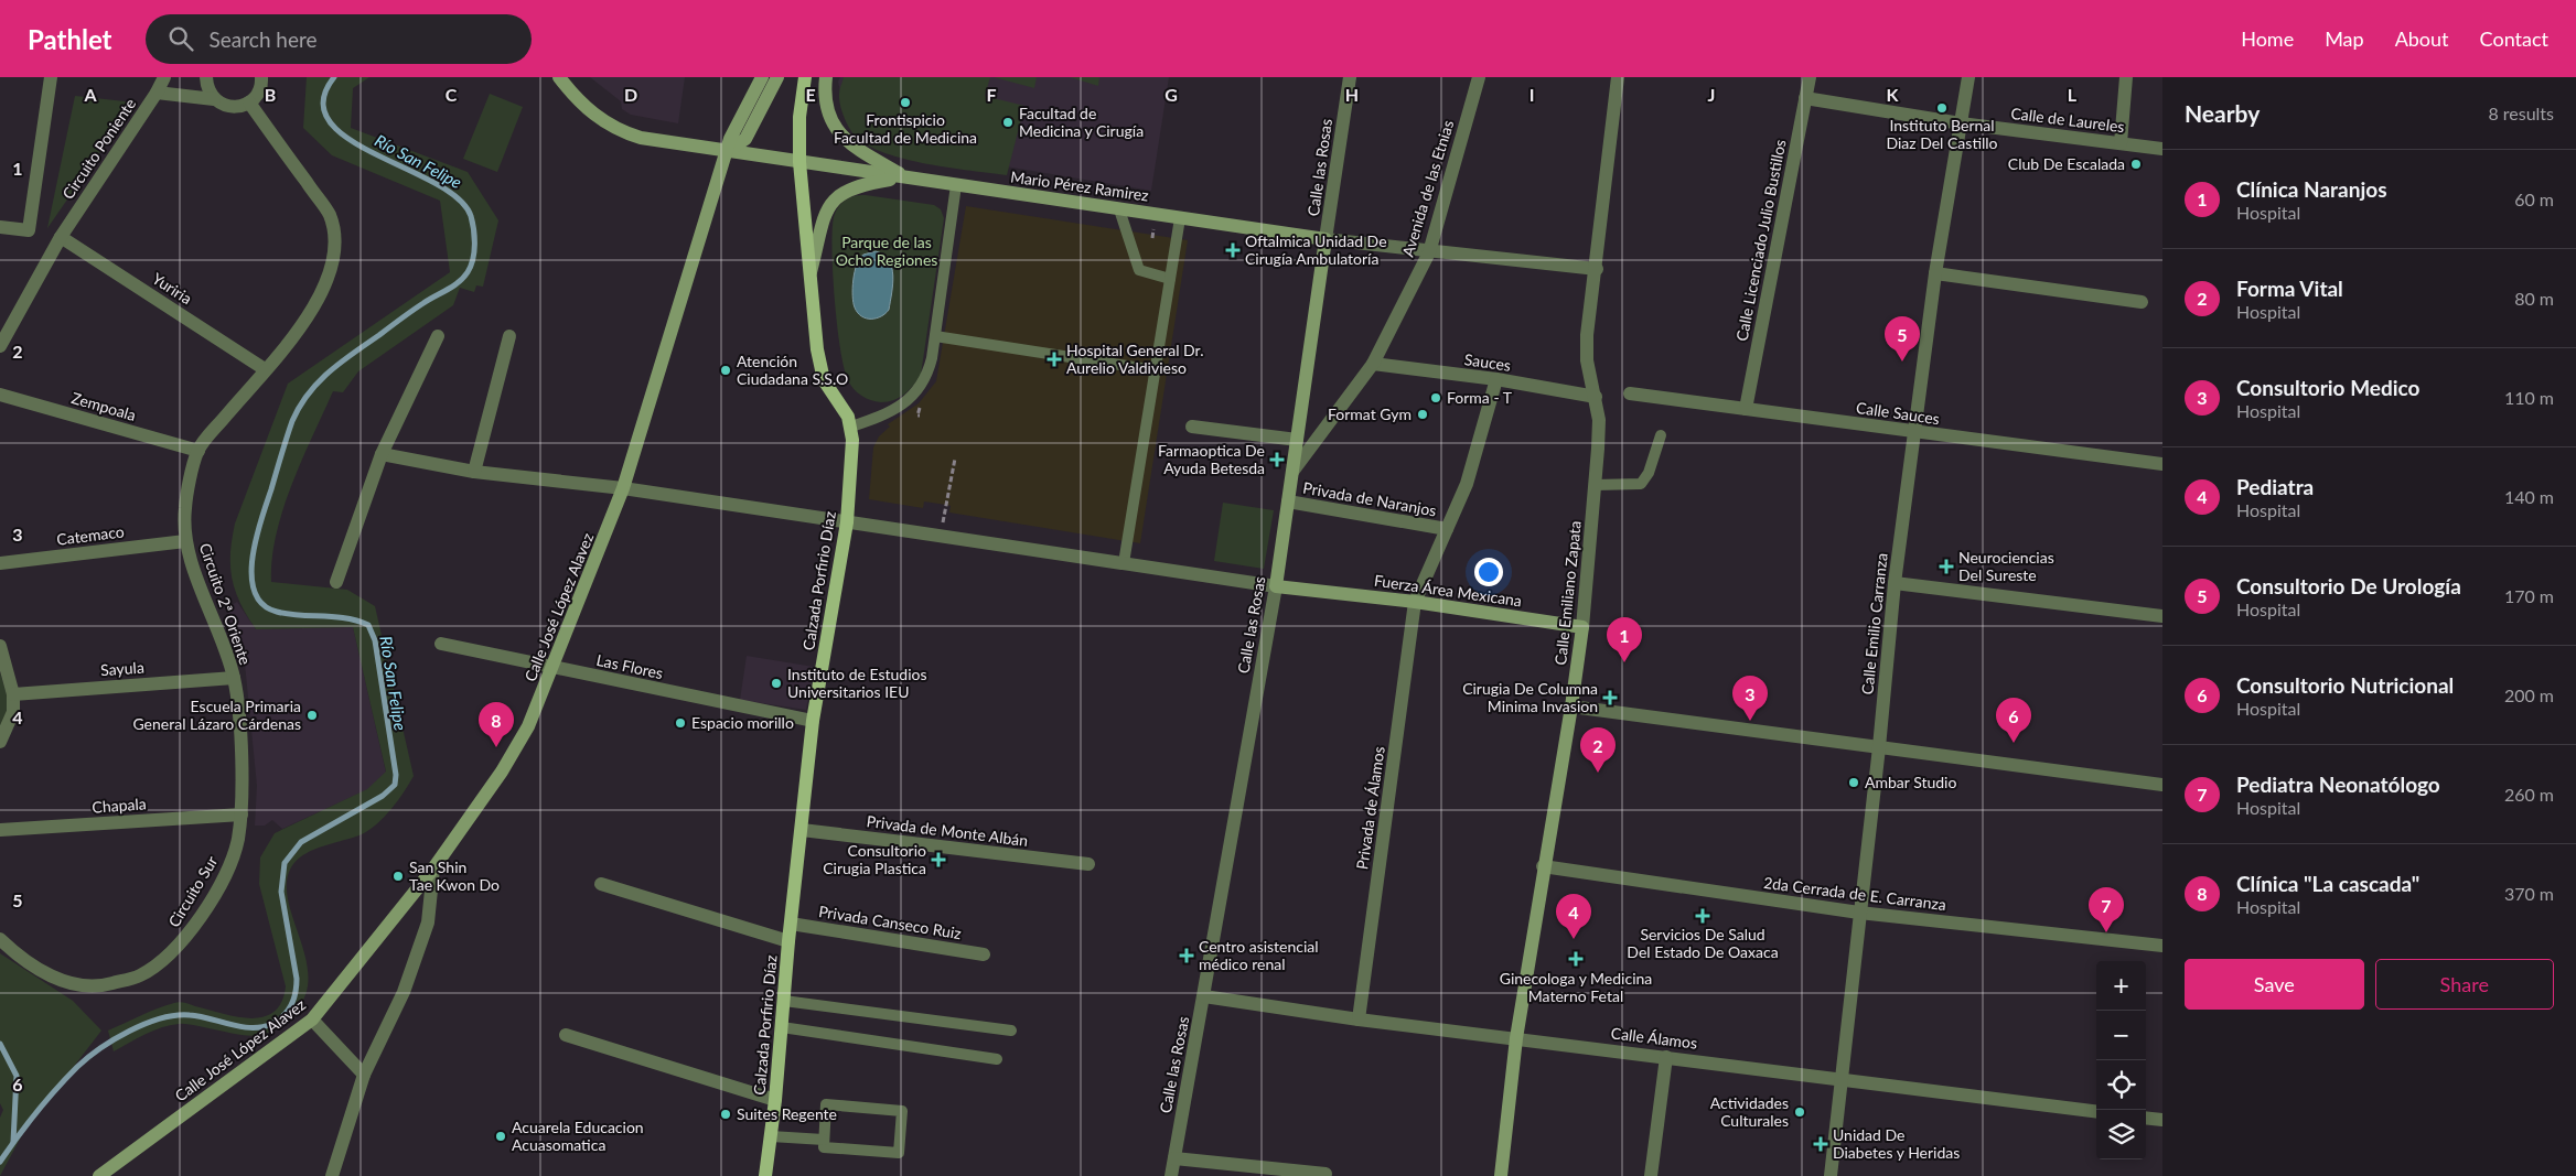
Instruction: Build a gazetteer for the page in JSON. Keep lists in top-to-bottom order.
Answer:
{
  "streets": {
    "main road": [
      "Calle las Rosas",
      "Mario Pérez Ramirez",
      "Calzada Porfirio Díaz",
      "Fuerza Área Mexicana",
      "Calle Emiliano Zapata",
      "Calle José López Alavez"
    ],
    "street": [
      "Calle de Laureles",
      "Circuito Poniente",
      "Avenida de las Etnias",
      "Calle Licenciado Julio Bustillos",
      "Yuriria",
      "Sauces",
      "Zempoala",
      "Calle Sauces",
      "Privada de Naranjos",
      "Catemaco",
      "Circuito 2ª Oriente",
      "Calle Emilio Carranza",
      "Las Flores",
      "Sayula",
      "Chapala",
      "Privada de Álamos",
      "Privada de Monte Albán",
      "Circuito Sur",
      "2da Cerrada de E. Carranza",
      "Privada Canseco Ruiz",
      "Calle Álamos"
    ]
  },
  "crossings": [
    ["Calle de Laureles", "Calle Licenciado Julio Bustillos"],
    ["Calle de Laureles", "Calle Emilio Carranza"],
    ["Circuito Poniente", "Yuriria"],
    ["Calle las Rosas", "Mario Pérez Ramirez"],
    ["Calle las Rosas", "Avenida de las Etnias"],
    ["Calle las Rosas", "Privada de Naranjos"],
    ["Calle las Rosas", "Fuerza Área Mexicana"],
    ["Calle las Rosas", "Calle Álamos"],
    ["Mario Pérez Ramirez", "Avenida de las Etnias"],
    ["Mario Pérez Ramirez", "Calzada Porfirio Díaz"],
    ["Mario Pérez Ramirez", "Calle Emiliano Zapata"],
    ["Mario Pérez Ramirez", "Calle José López Alavez"],
    ["Avenida de las Etnias", "Sauces"],
    ["Calle Licenciado Julio Bustillos", "Calle Sauces"],
    ["Sauces", "Privada de Naranjos"],
    ["Sauces", "Calle Emiliano Zapata"],
    ["Zempoala", "Circuito 2ª Oriente"],
    ["Calle Sauces", "Calle Emilio Carranza"],
    ["Privada de Naranjos", "Fuerza Área Mexicana"],
    ["Privada de Naranjos", "Privada de Álamos"],
    ["Catemaco", "Circuito 2ª Oriente"],
    ["Calzada Porfirio Díaz", "Las Flores"],
    ["Calzada Porfirio Díaz", "Privada de Monte Albán"],
    ["Calzada Porfirio Díaz", "Privada Canseco Ruiz"],
    ["Fuerza Área Mexicana", "Calle Emiliano Zapata"],
    ["Fuerza Área Mexicana", "Privada de Álamos"],
    ["Calle Emiliano Zapata", "2da Cerrada de E. Carranza"],
    ["Calle Emiliano Zapata", "Calle Álamos"],
    ["Circuito 2ª Oriente", "Sayula"],
    ["Circuito 2ª Oriente", "Chapala"],
    ["Circuito 2ª Oriente", "Circuito Sur"],
    ["Calle José López Alavez", "Las Flores"],
    ["Calle Emilio Carranza", "2da Cerrada de E. Carranza"],
    ["Calle Emilio Carranza", "Calle Álamos"],
    ["Chapala", "Circuito Sur"],
    ["Privada de Álamos", "Calle Álamos"]
  ],
  "water": ["Río San Felipe"],
  "parks": ["Parque de las Ocho Regiones"],
  "places": {
    "other": [
      "Frontispicio Facultad de Medicina",
      "Instituto Bernal Diaz Del Castillo",
      "Facultad de Medicina y Cirugía",
      "Club De Escalada",
      "Atención Ciudadana S.S.O",
      "Forma - T",
      "Format Gym",
      "Instituto de Estudios Universitarios IEU",
      "Escuela Primaria General Lázaro Cárdenas",
      "Espacio morillo",
      "Ambar Studio",
      "San Shin Tae Kwon Do",
      "Actividades Culturales",
      "Suites Regente",
      "Acuarela Educacion Acuasomatica"
    ],
    "health": [
      "Oftalmica Unidad De Cirugía Ambulatoría",
      "Hospital General Dr. Aurelio Valdivieso",
      "Farmaoptica De Ayuda Betesda",
      "Neurociencias Del Sureste",
      "Cirugia De Columna Minima Invasion",
      "Consultorio Cirugia Plastica",
      "Servicios De Salud Del Estado De Oaxaca",
      "Centro asistencial médico renal",
      "Ginecologa y Medicina Materno Fetal",
      "Unidad De Diabetes y Heridas"
    ]
  },
  "page": {
    "header": "Pathlet",
    "search": "Search here",
    "nav": [
      "Home",
      "Map",
      "About",
      "Contact"
    ],
    "heading": ["Nearby", "8 results"],
    "list": [
      {
        "mark": "1",
        "name": "Clínica Naranjos",
        "note": "Hospital",
        "value": "60 m"
      },
      {
        "mark": "2",
        "name": "Forma Vital",
        "note": "Hospital",
        "value": "80 m"
      },
      {
        "mark": "3",
        "name": "Consultorio Medico",
        "note": "Hospital",
        "value": "110 m"
      },
      {
        "mark": "4",
        "name": "Pediatra",
        "note": "Hospital",
        "value": "140 m"
      },
      {
        "mark": "5",
        "name": "Consultorio De Urología",
        "note": "Hospital",
        "value": "170 m"
      },
      {
        "mark": "6",
        "name": "Consultorio Nutricional",
        "note": "Hospital",
        "value": "200 m"
      },
      {
        "mark": "7",
        "name": "Pediatra Neonatólogo",
        "note": "Hospital",
        "value": "260 m"
      },
      {
        "mark": "8",
        "name": "Clínica \"La cascada\"",
        "note": "Hospital",
        "value": "370 m"
      }
    ],
    "pins": [
      "5",
      "1",
      "3",
      "6",
      "8",
      "2",
      "7",
      "4"
    ],
    "buttons": ["Save", "Share"],
    "map_buttons": ["+", "−"]
  },
  "grid": {
    "columns": [
      "A",
      "B",
      "C",
      "D",
      "E",
      "F",
      "G",
      "H",
      "I",
      "J",
      "K",
      "L"
    ],
    "rows": [
      "1",
      "2",
      "3",
      "4",
      "5",
      "6"
    ]
  }
}
